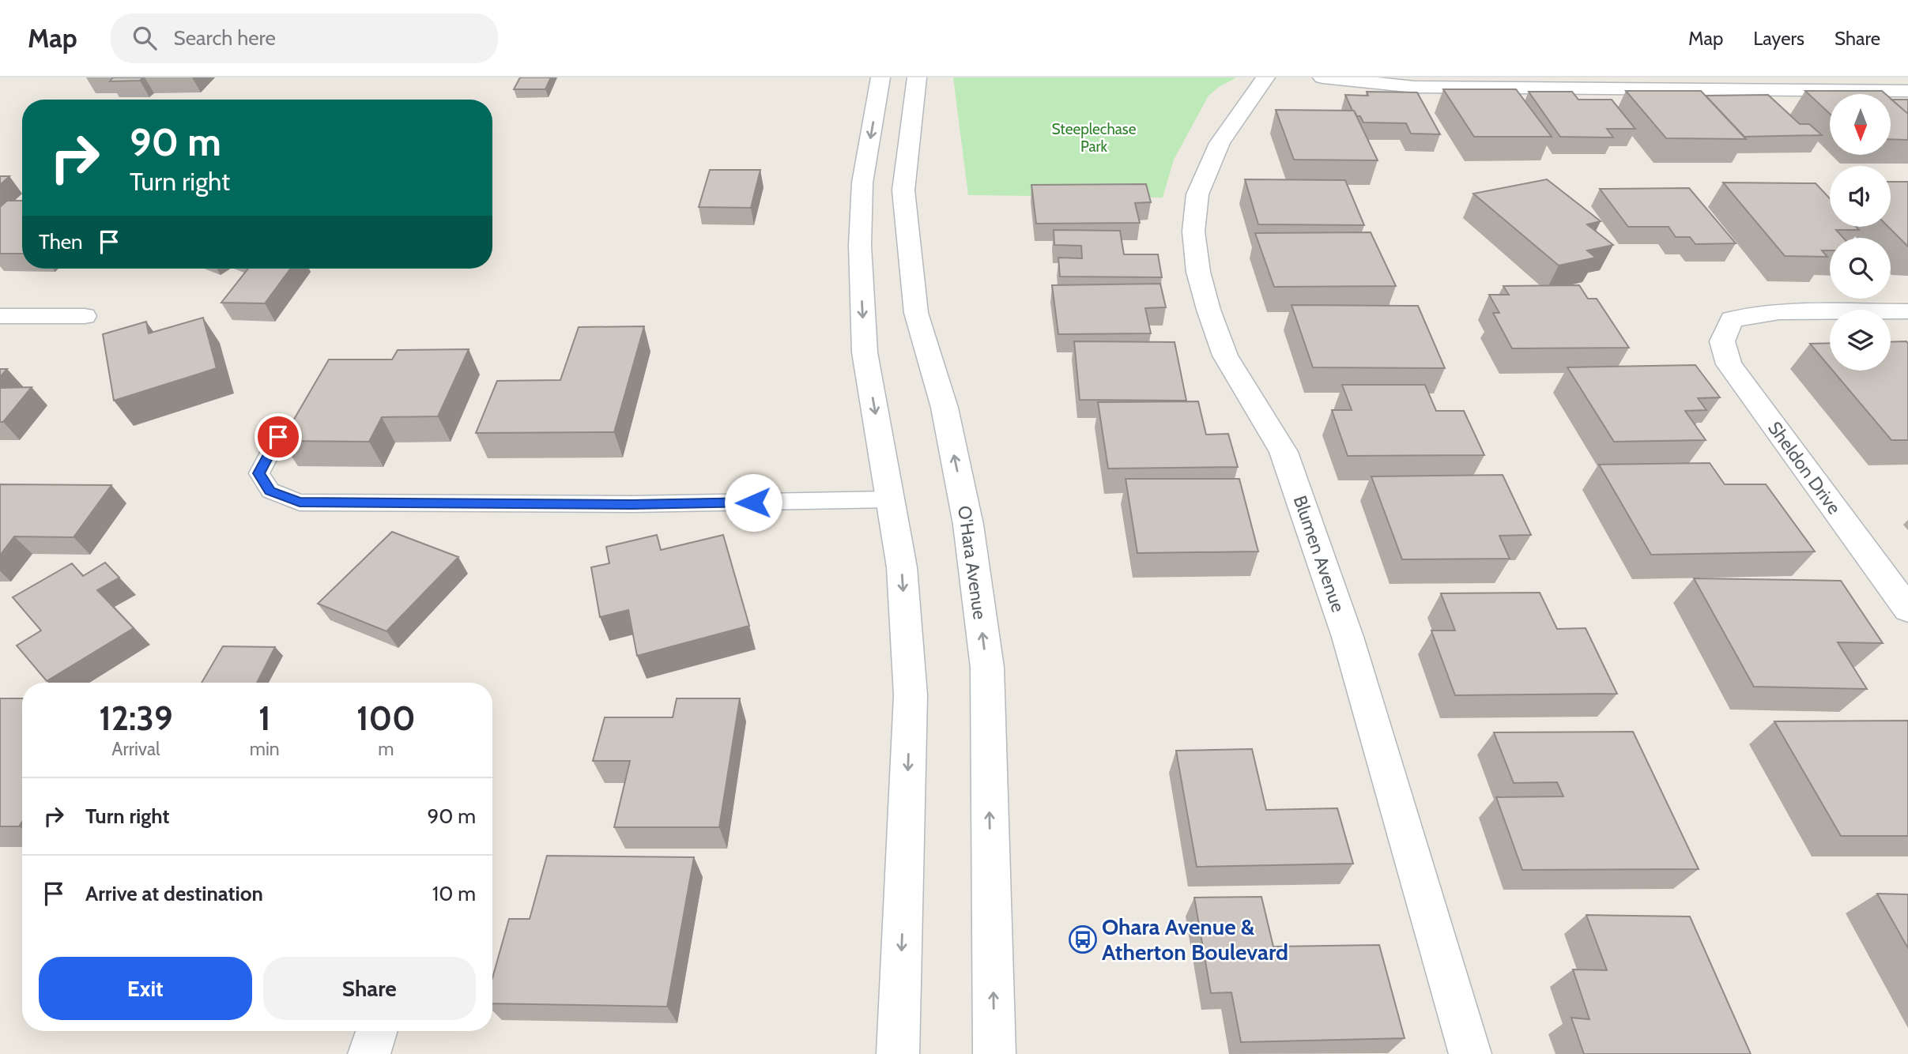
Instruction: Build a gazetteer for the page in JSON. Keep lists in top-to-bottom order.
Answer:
{
  "streets": {
    "street": ["Sheldon Drive", "Blumen Avenue", "O'Hara Avenue"]
  },
  "parks": ["Steeplechase Park"],
  "places": {
    "bus stop": ["Ohara Avenue & Atherton Boulevard"]
  },
  "north": "bottom",
  "page": {
    "header": "Map",
    "search": "Search here",
    "nav": ["Map", "Layers", "Share"],
    "turn": ["90 m", "Turn right"],
    "then": "Then",
    "eta": [
      "12:39",
      "Arrival",
      "1",
      "min",
      "100",
      "m"
    ],
    "list": [
      {
        "name": "Turn right",
        "value": "90 m"
      },
      {
        "name": "Arrive at destination",
        "value": "10 m"
      }
    ],
    "buttons": ["Exit", "Share"]
  }
}
